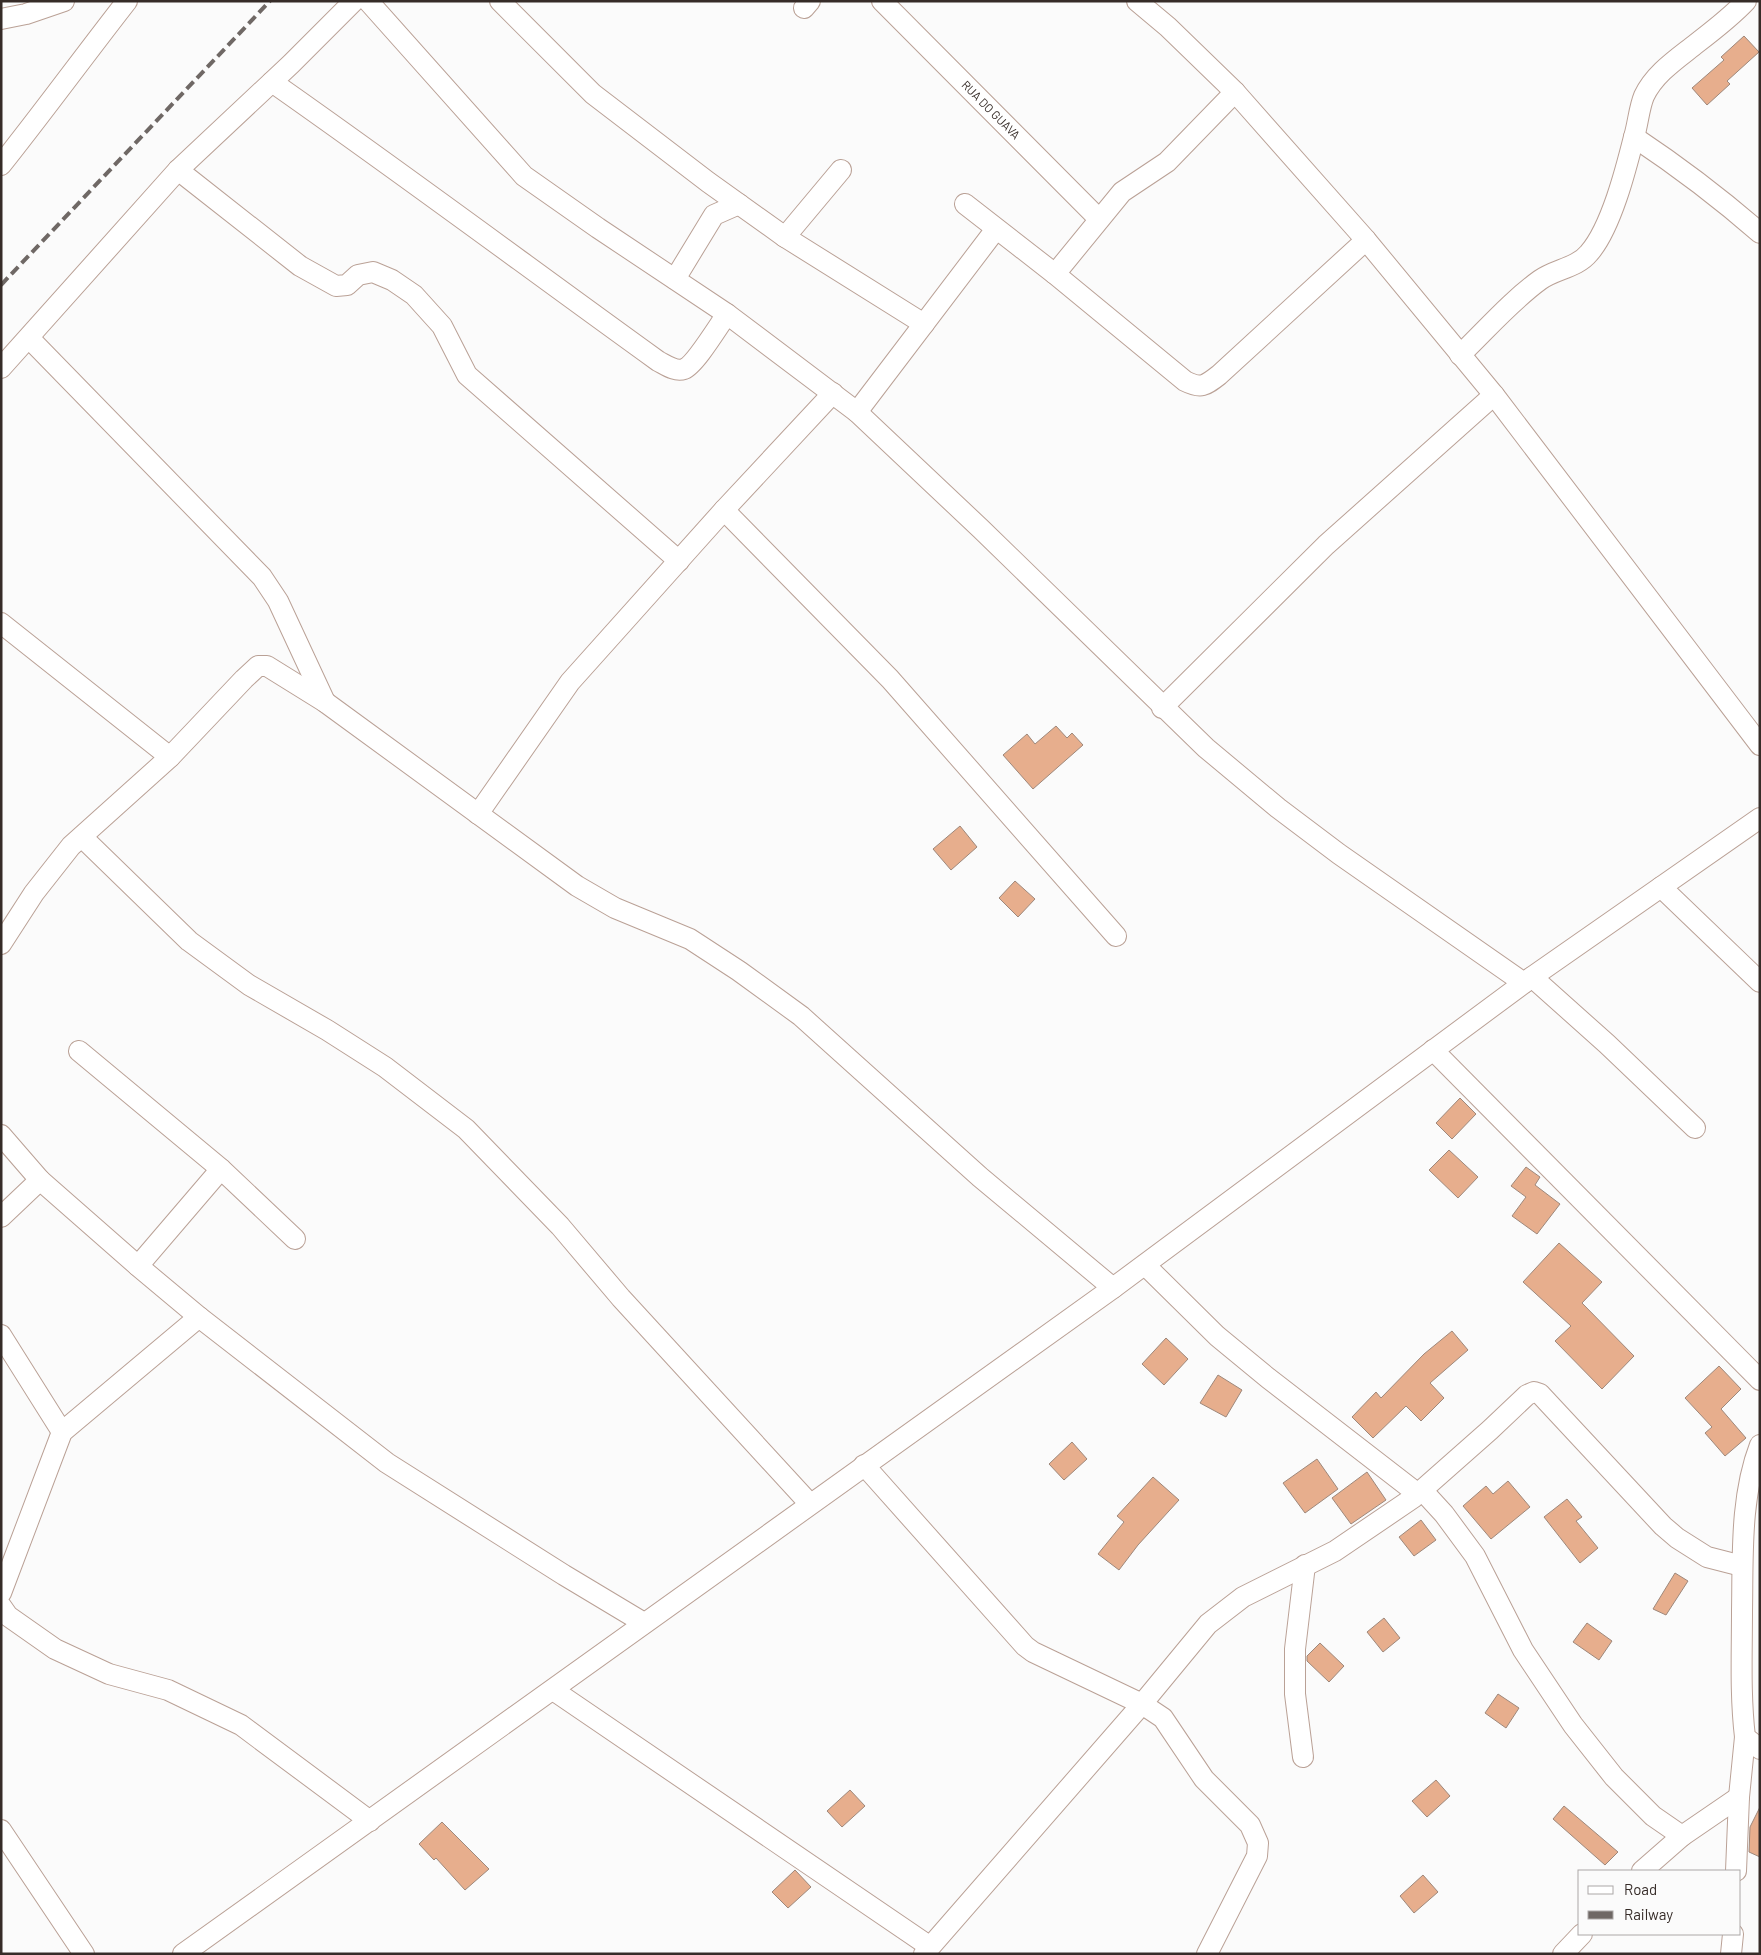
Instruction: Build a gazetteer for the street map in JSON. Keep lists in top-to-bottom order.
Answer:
{
  "streets": {
    "street": ["RUA DO GUAVA"]
  },
  "legend": ["Road", "Railway"]
}
